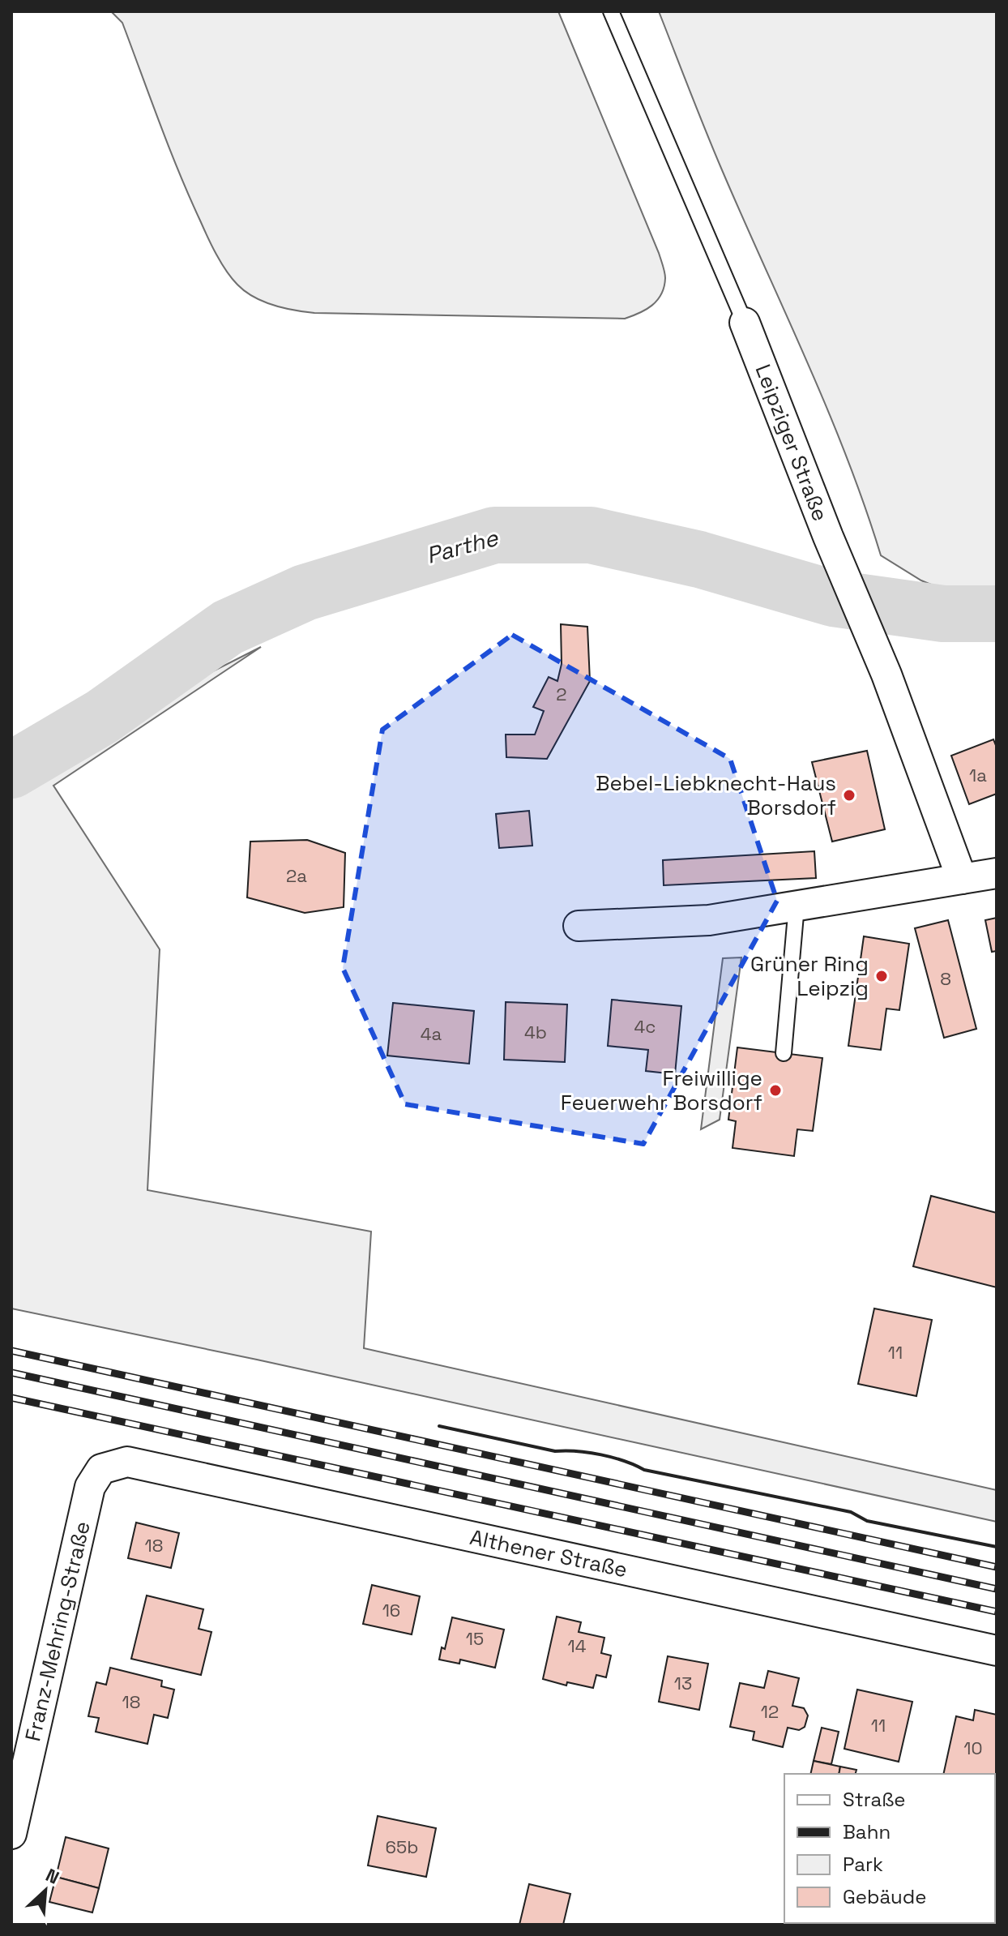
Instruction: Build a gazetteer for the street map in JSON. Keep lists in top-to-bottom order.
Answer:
{
  "streets": {
    "street": ["Leipziger Straße", "Althener Straße", "Franz-Mehring-Straße"]
  },
  "crossings": [
    ["Althener Straße", "Franz-Mehring-Straße"]
  ],
  "water": ["Parthe"],
  "places": ["Bebel-Liebknecht-Haus Borsdorf", "Grüner Ring Leipzig", "Freiwillige Feuerwehr Borsdorf"],
  "house_numbers": [
    "2",
    "1a",
    "2a",
    "8",
    "4c",
    "4b",
    "4a",
    "11",
    "18",
    "16",
    "15",
    "14",
    "13",
    "18",
    "12",
    "11",
    "10",
    "65b"
  ],
  "legend": [
    "Straße",
    "Bahn",
    "Park",
    "Gebäude"
  ],
  "north": "top right"
}
